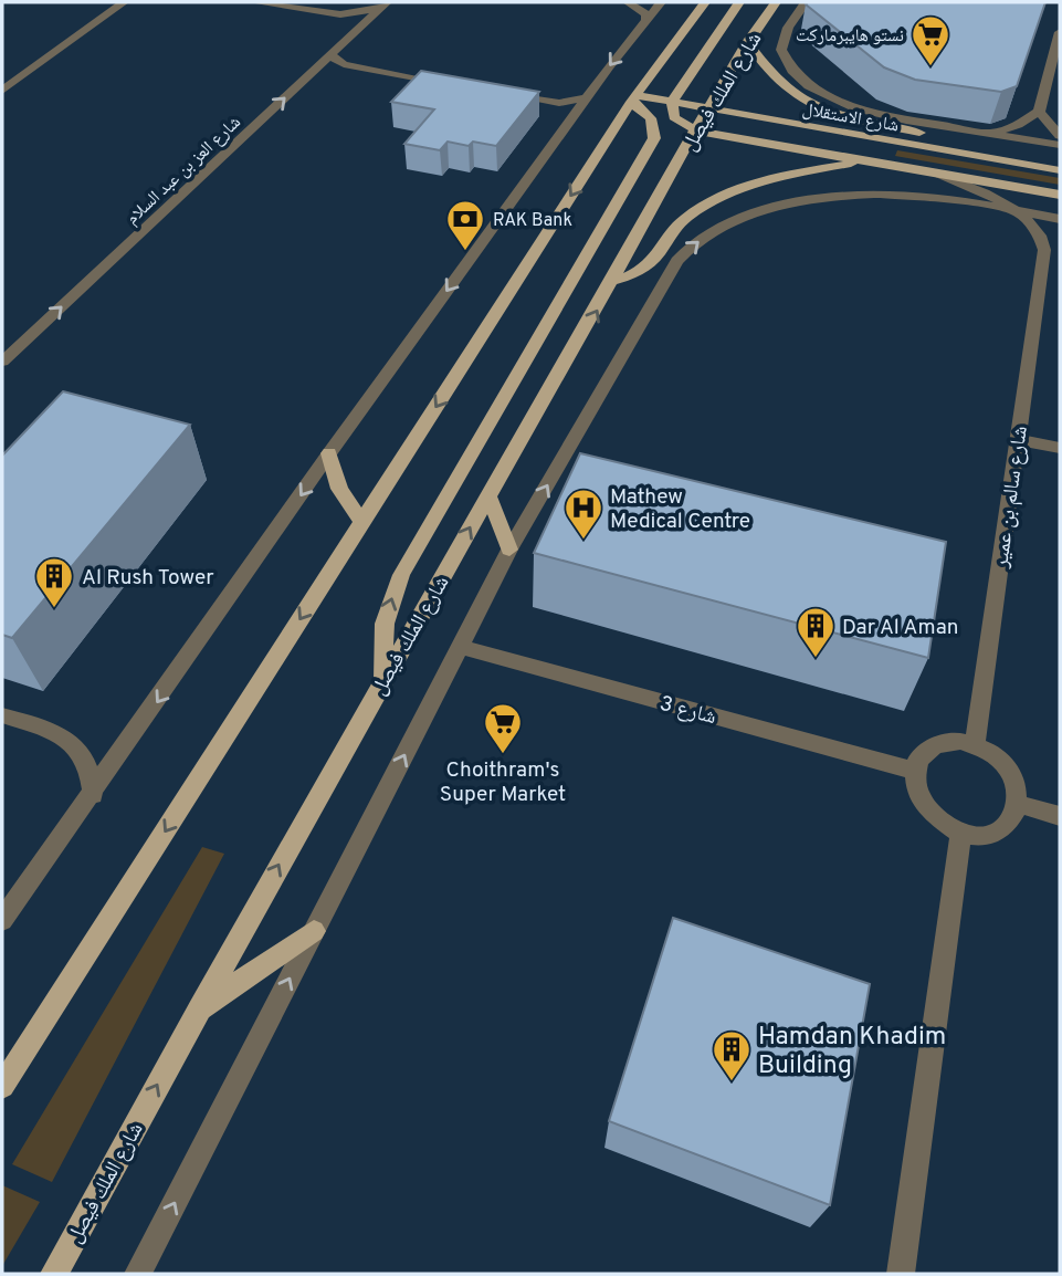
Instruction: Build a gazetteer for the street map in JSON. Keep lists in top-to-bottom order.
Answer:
{
  "streets": {
    "main road": ["شارع الملك فيصل", "شارع الاستقلال"],
    "street": ["شارع العز بن عبد السلام", "شارع سالم بن عمير", "شارع 3"]
  },
  "crossings": [
    ["شارع الملك فيصل", "شارع الاستقلال"],
    ["شارع الاستقلال", "شارع سالم بن عمير"],
    ["شارع سالم بن عمير", "شارع 3"]
  ],
  "one_way": ["شارع العز بن عبد السلام"],
  "places": {
    "supermarket": ["نستو هايبرماركت", "Choithram's Super Market"],
    "bank": ["RAK Bank"],
    "hospital": ["Mathew Medical Centre"],
    "building": ["Al Rush Tower", "Dar Al Aman", "Hamdan Khadim Building"]
  }
}
